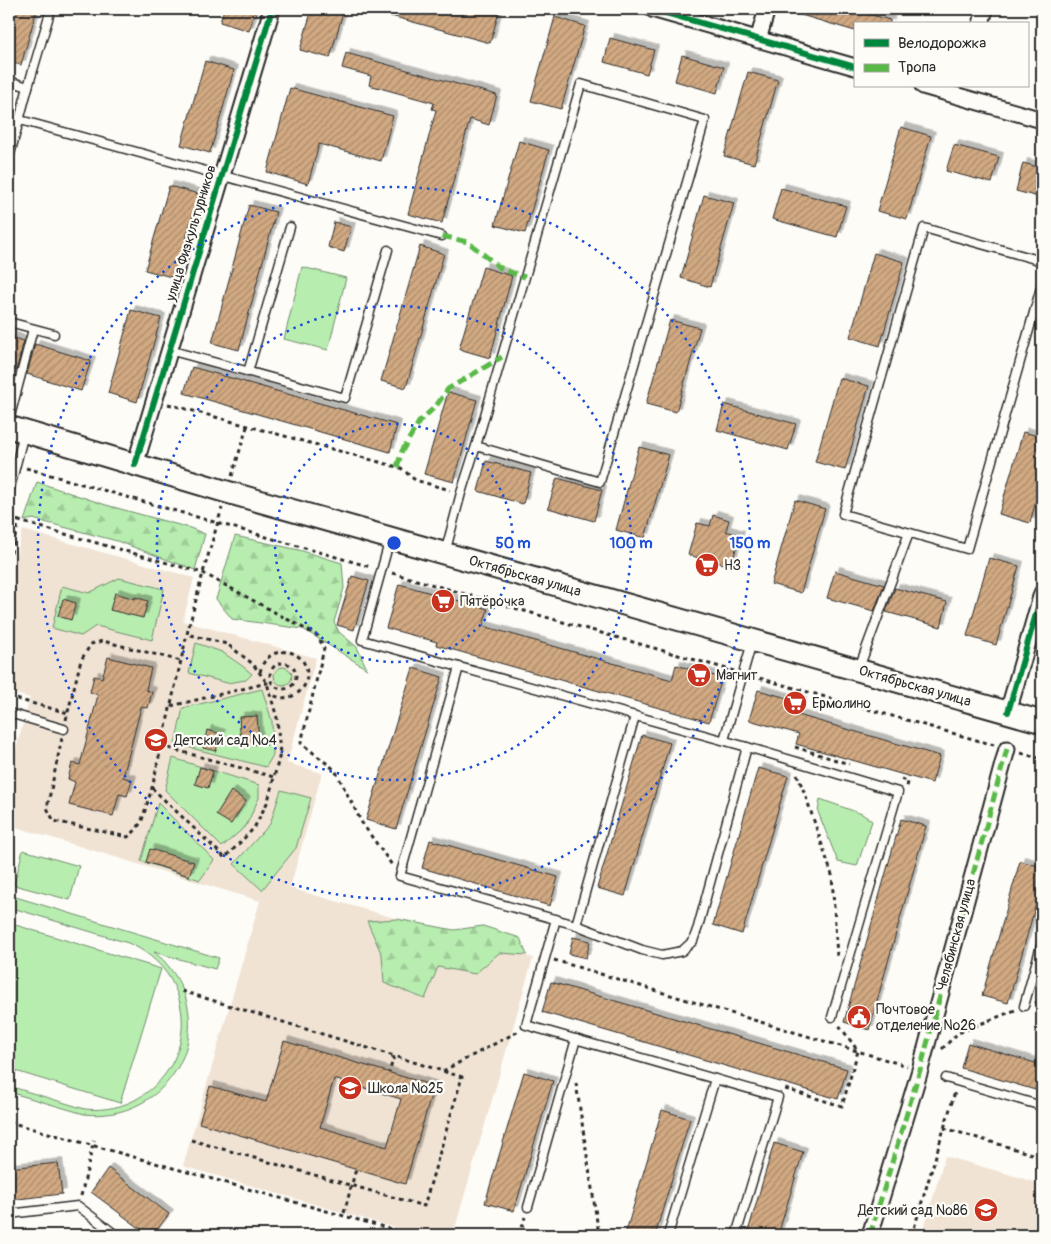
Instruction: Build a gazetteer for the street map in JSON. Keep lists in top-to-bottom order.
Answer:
{
  "streets": {
    "main road": ["Октябрьская улица"],
    "street": ["улица Физкультурников", "Челябинская улица"]
  },
  "crossings": [
    ["улица Физкультурников", "Октябрьская улица"]
  ],
  "places": {
    "supermarket": [
      "НЗ",
      "Пятёрочка",
      "Магнит",
      "Ермолино"
    ],
    "school or university": ["Детский сад №4", "Школа №25", "Детский сад №86"],
    "public building": ["Почтовое отделение №26"]
  },
  "legend": ["Велодорожка", "Тропа"],
  "rings": ["50 m", "100 m", "150 m"]
}
